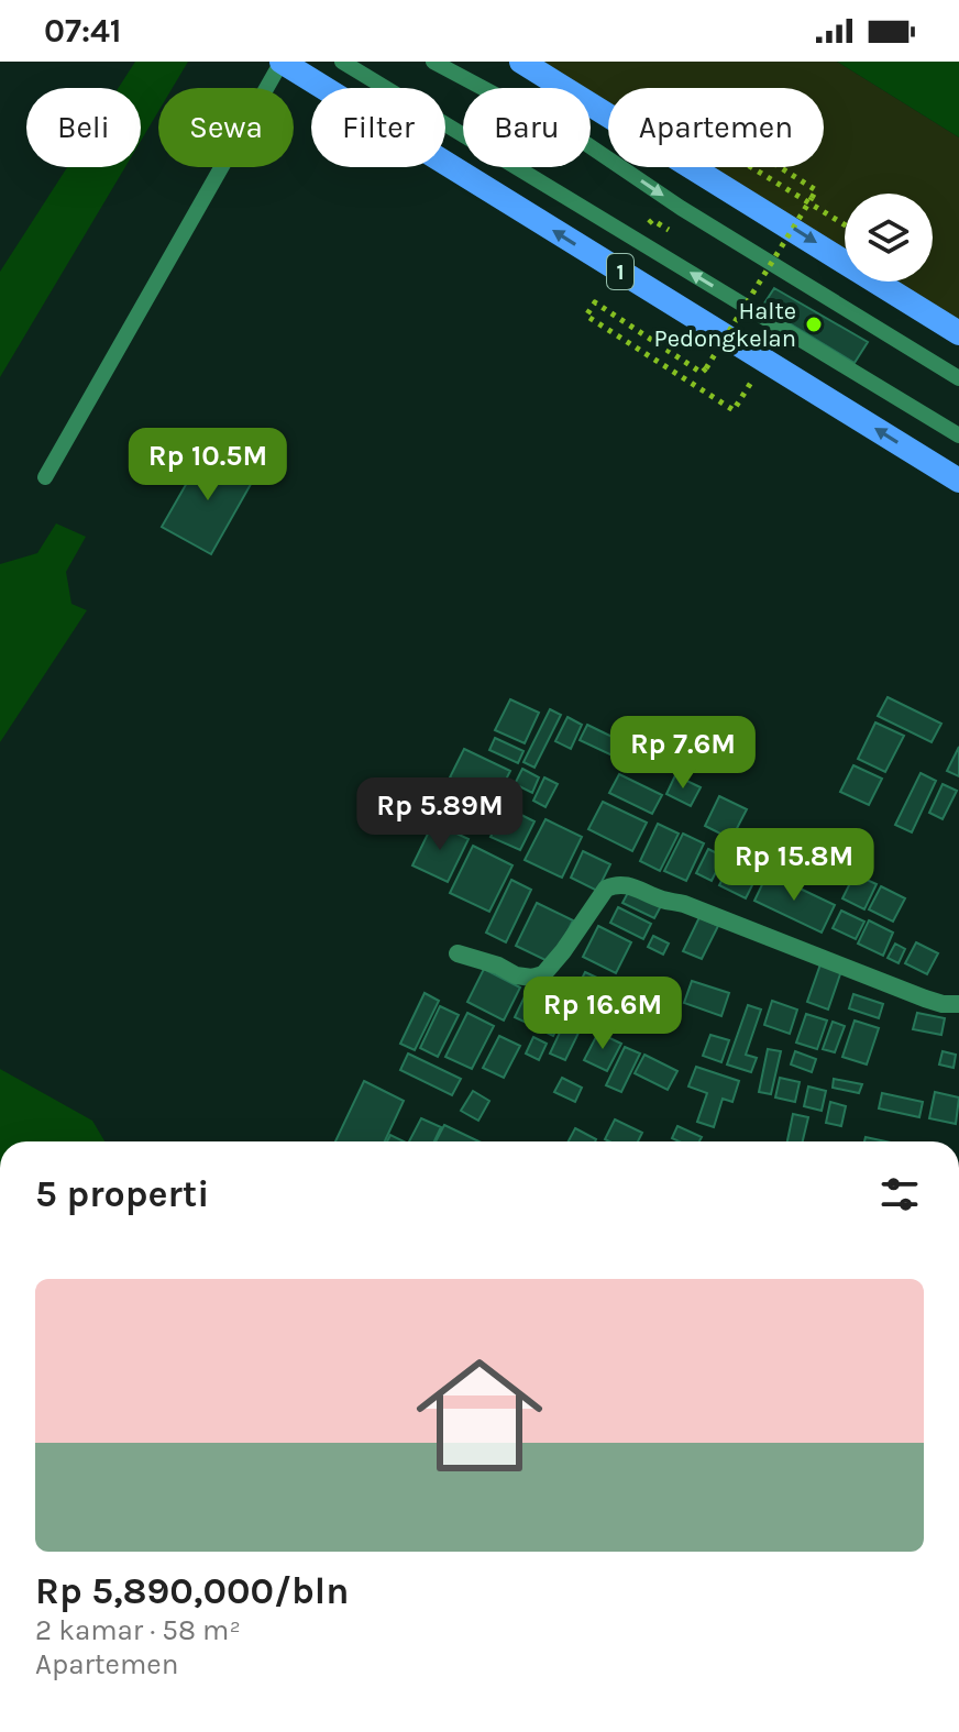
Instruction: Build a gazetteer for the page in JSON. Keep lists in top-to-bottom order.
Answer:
{
  "streets": {
    "highway": ["1"]
  },
  "places": ["Halte Pedongkelan"],
  "page": {
    "status": "07:41",
    "chip": [
      "Beli",
      "Sewa",
      "Filter",
      "Baru",
      "Apartemen"
    ],
    "price": [
      "Rp 10.5M",
      "Rp 7.6M",
      "Rp 5.89M",
      "Rp 15.8M",
      "Rp 16.6M"
    ],
    "heading": "5 properti",
    "list": [
      {
        "name": "Rp 5,890,000/bln",
        "note": "2 kamar · 58 m² · Apartemen"
      }
    ]
  }
}
